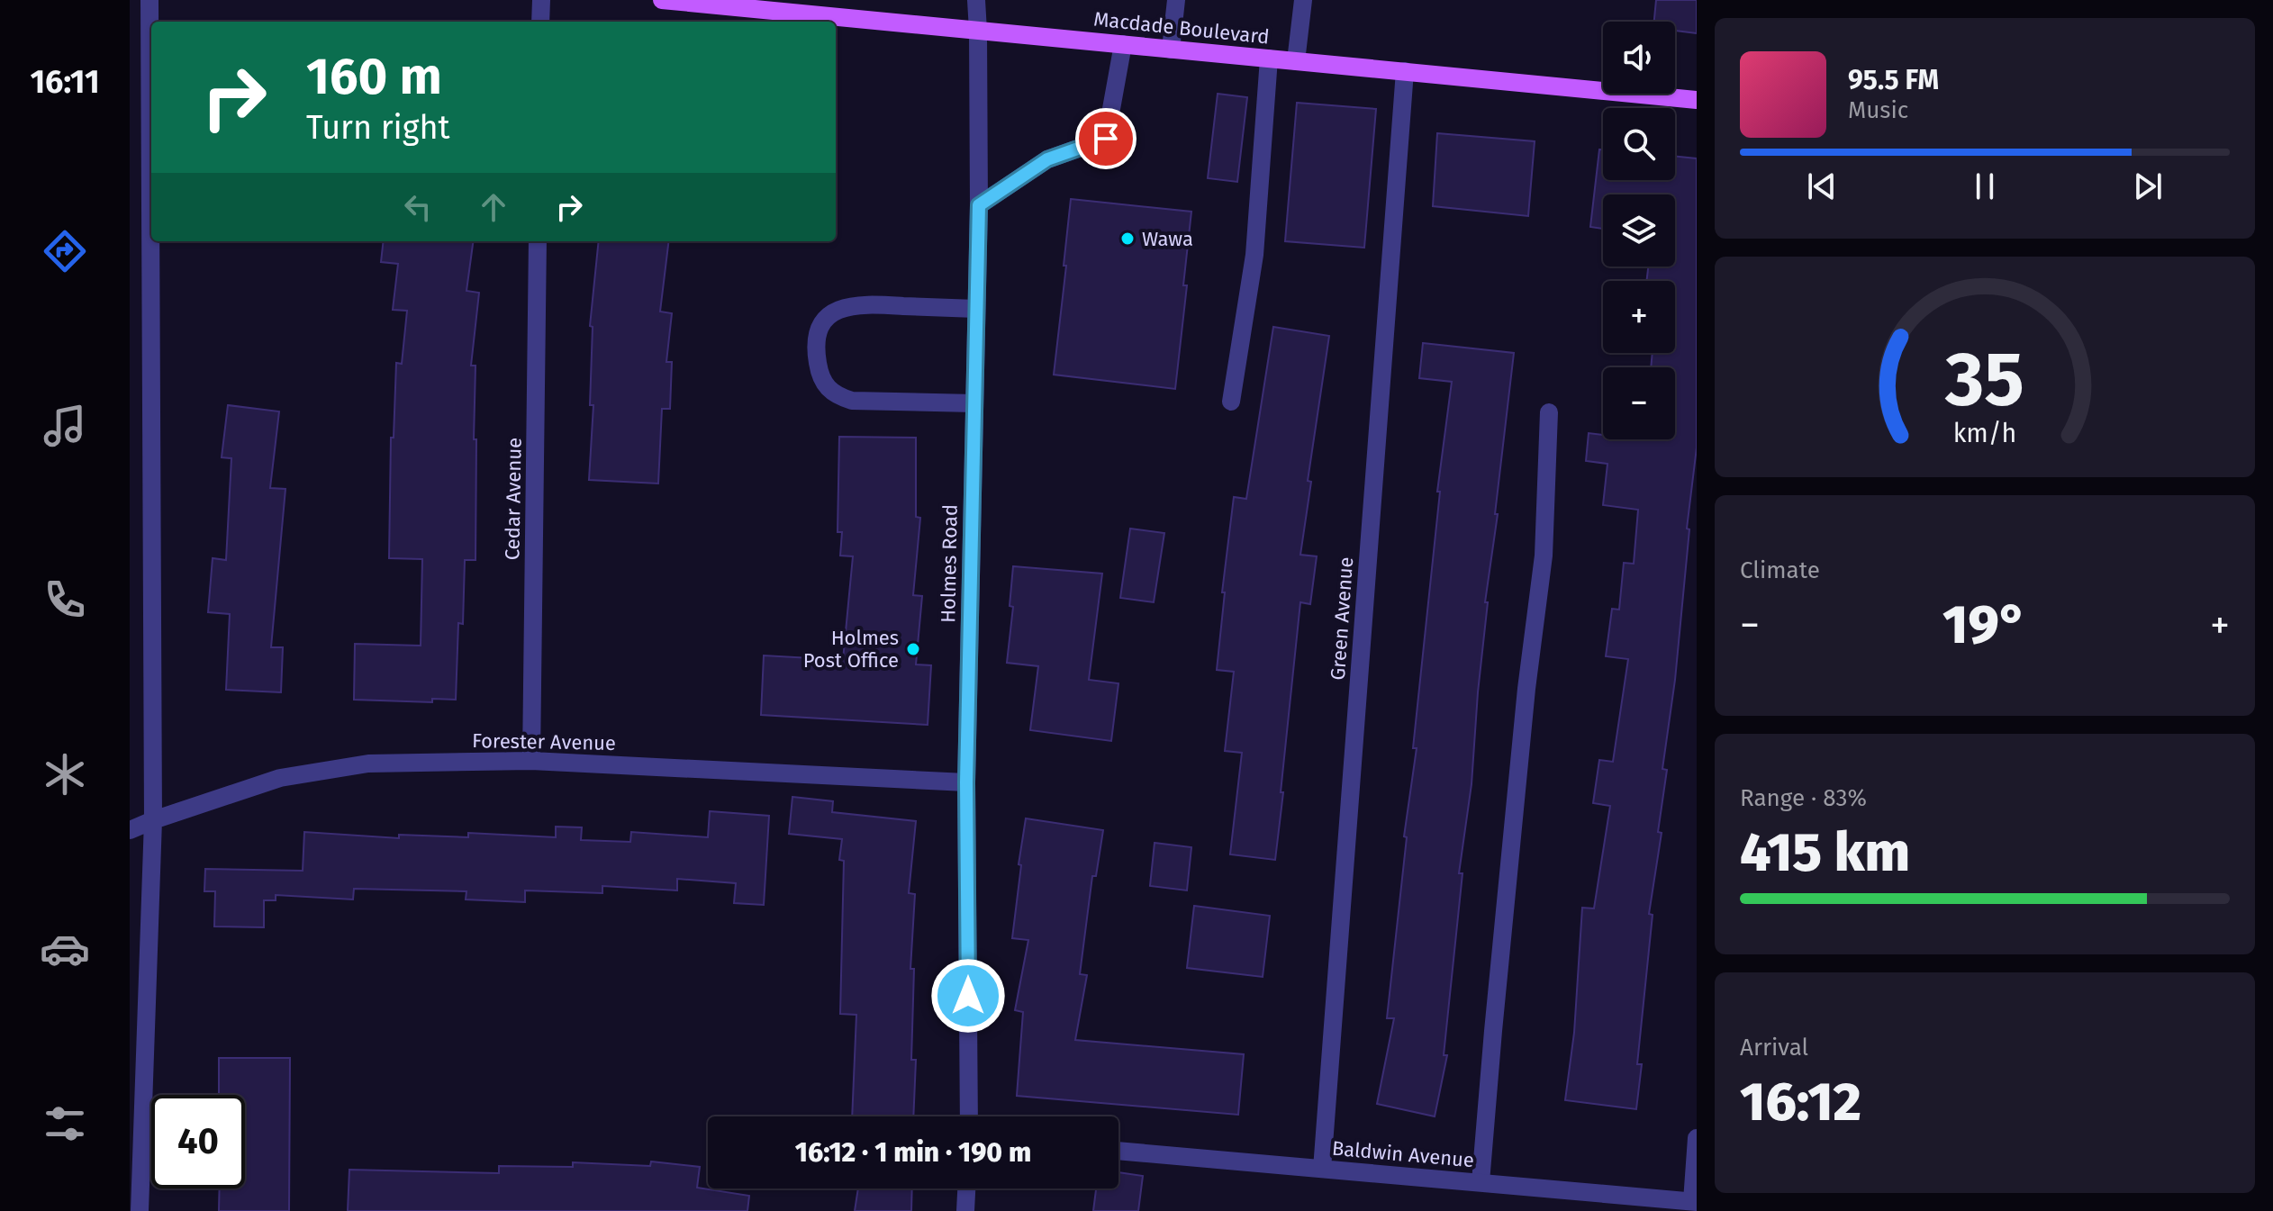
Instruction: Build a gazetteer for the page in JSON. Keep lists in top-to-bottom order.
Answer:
{
  "streets": {
    "main road": ["Macdade Boulevard"],
    "street": [
      "Cedar Avenue",
      "Holmes Road",
      "Green Avenue",
      "Forester Avenue",
      "Baldwin Avenue"
    ]
  },
  "crossings": [
    ["Macdade Boulevard", "Holmes Road"],
    ["Macdade Boulevard", "Green Avenue"],
    ["Cedar Avenue", "Forester Avenue"],
    ["Holmes Road", "Forester Avenue"],
    ["Green Avenue", "Baldwin Avenue"]
  ],
  "places": ["Wawa", "Holmes Post Office"],
  "page": {
    "tabs": "16:11",
    "map_buttons": ["+", "−"],
    "turn": ["160 m", "Turn right"],
    "song": ["95.5 FM", "Music"],
    "tile": [
      "Climate",
      ["Range · 83%", "415 km"],
      ["Arrival", "16:12"]
    ],
    "heat": ["−", "19°", "+"],
    "limit": "40",
    "trip": "16:12 · 1 min · 190 m",
    "gauge": ["35", "km/h"]
  }
}
